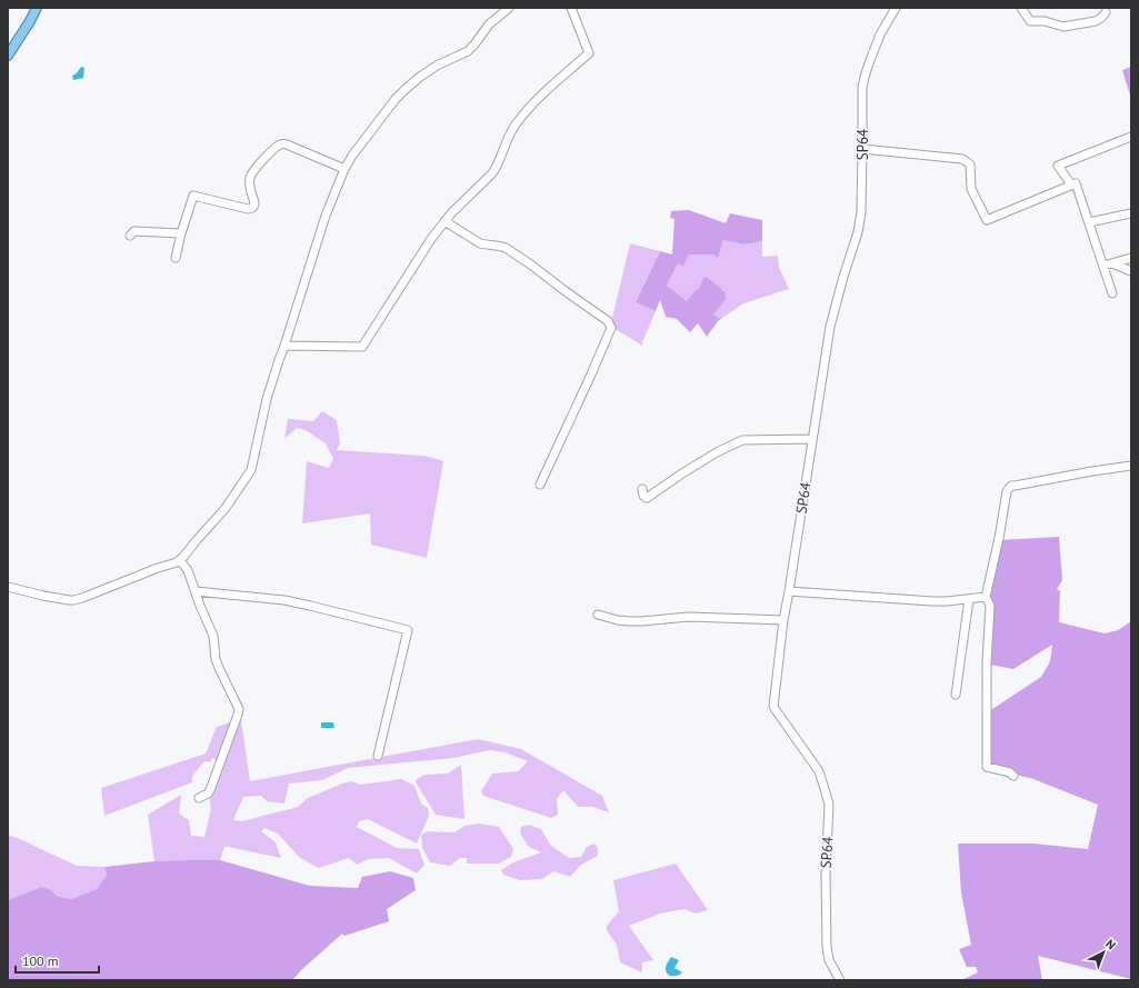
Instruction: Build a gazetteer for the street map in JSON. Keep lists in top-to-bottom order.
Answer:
{
  "streets": {
    "street": ["SP64"]
  },
  "scale_bar": "100 m",
  "north": "top right"
}
